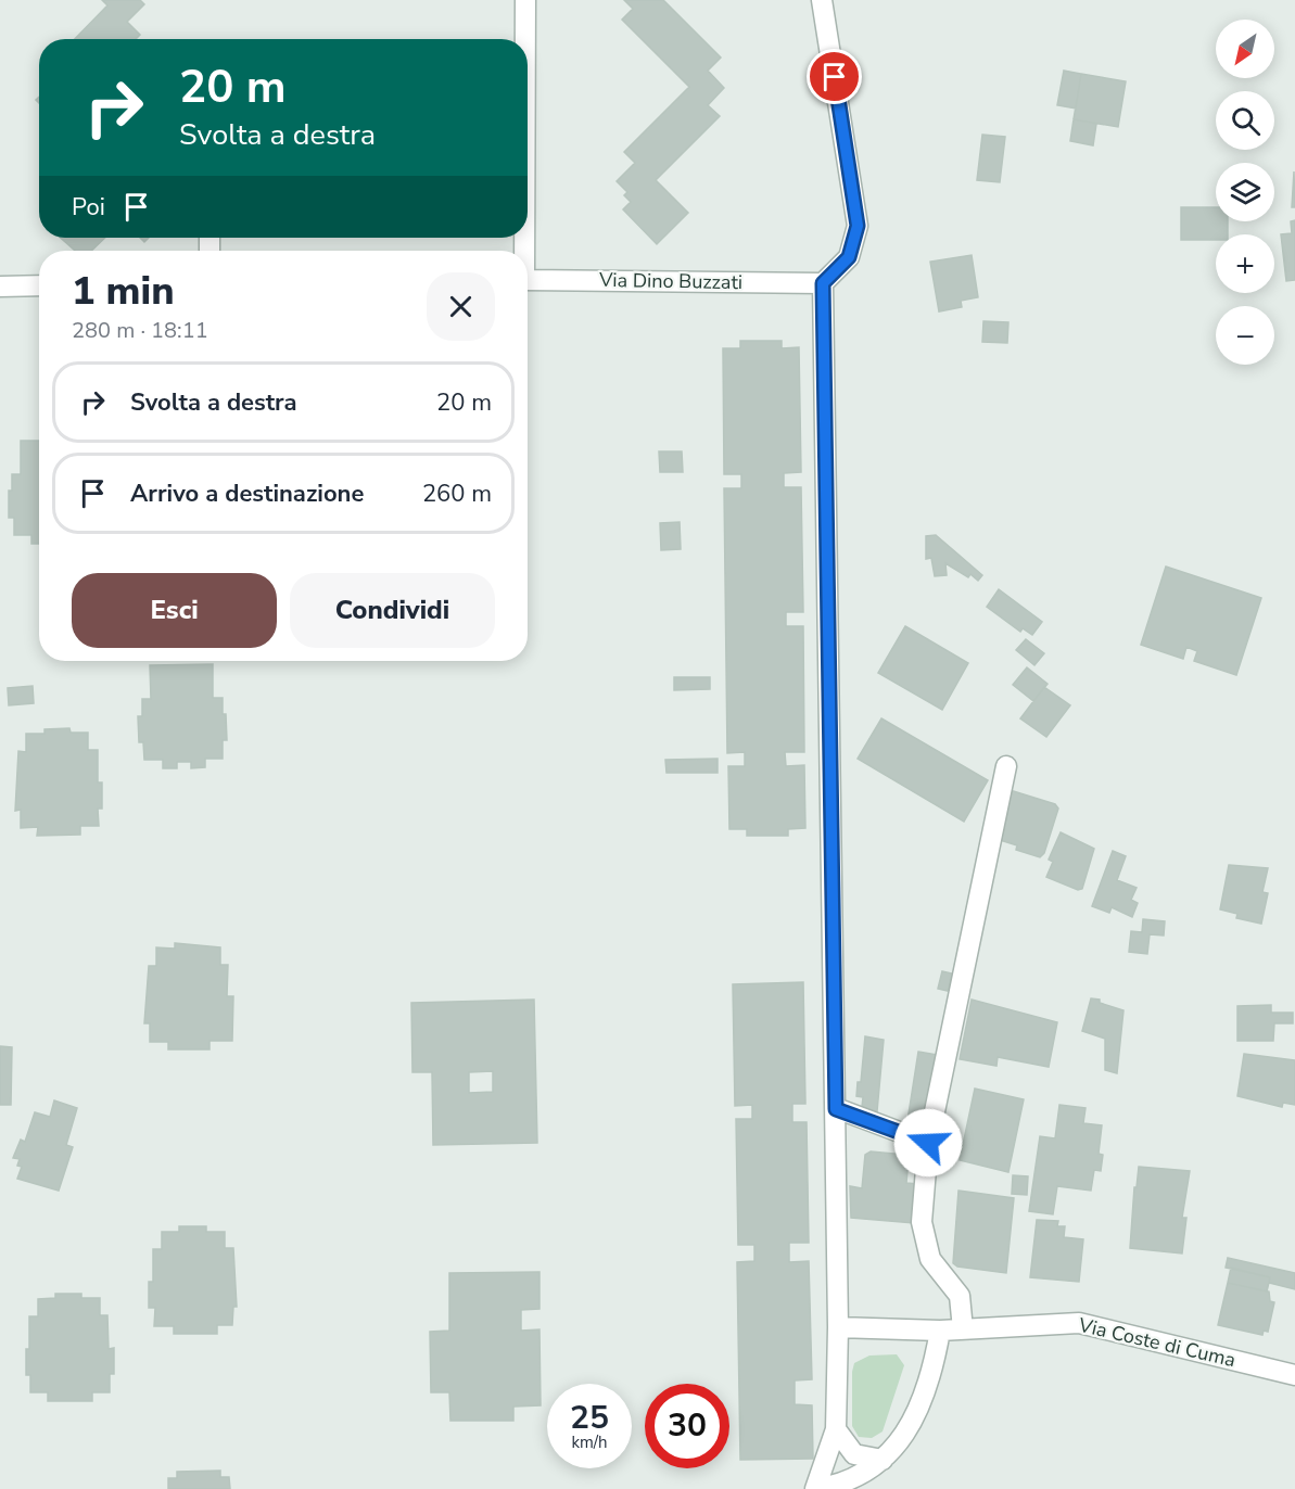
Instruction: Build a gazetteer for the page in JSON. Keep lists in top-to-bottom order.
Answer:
{
  "streets": {
    "street": ["Via Dino Buzzati", "Via Coste di Cuma"]
  },
  "north": "bottom left",
  "page": {
    "map_buttons": ["+", "−"],
    "turn": ["20 m", "Svolta a destra"],
    "then": "Poi",
    "heading": ["1 min", "280 m · 18:11"],
    "list": [
      {
        "name": "Svolta a destra",
        "value": "20 m"
      },
      {
        "name": "Arrivo a destinazione",
        "value": "260 m"
      }
    ],
    "buttons": ["Esci", "Condividi"],
    "speed": "25 km/h",
    "limit": "30"
  }
}
